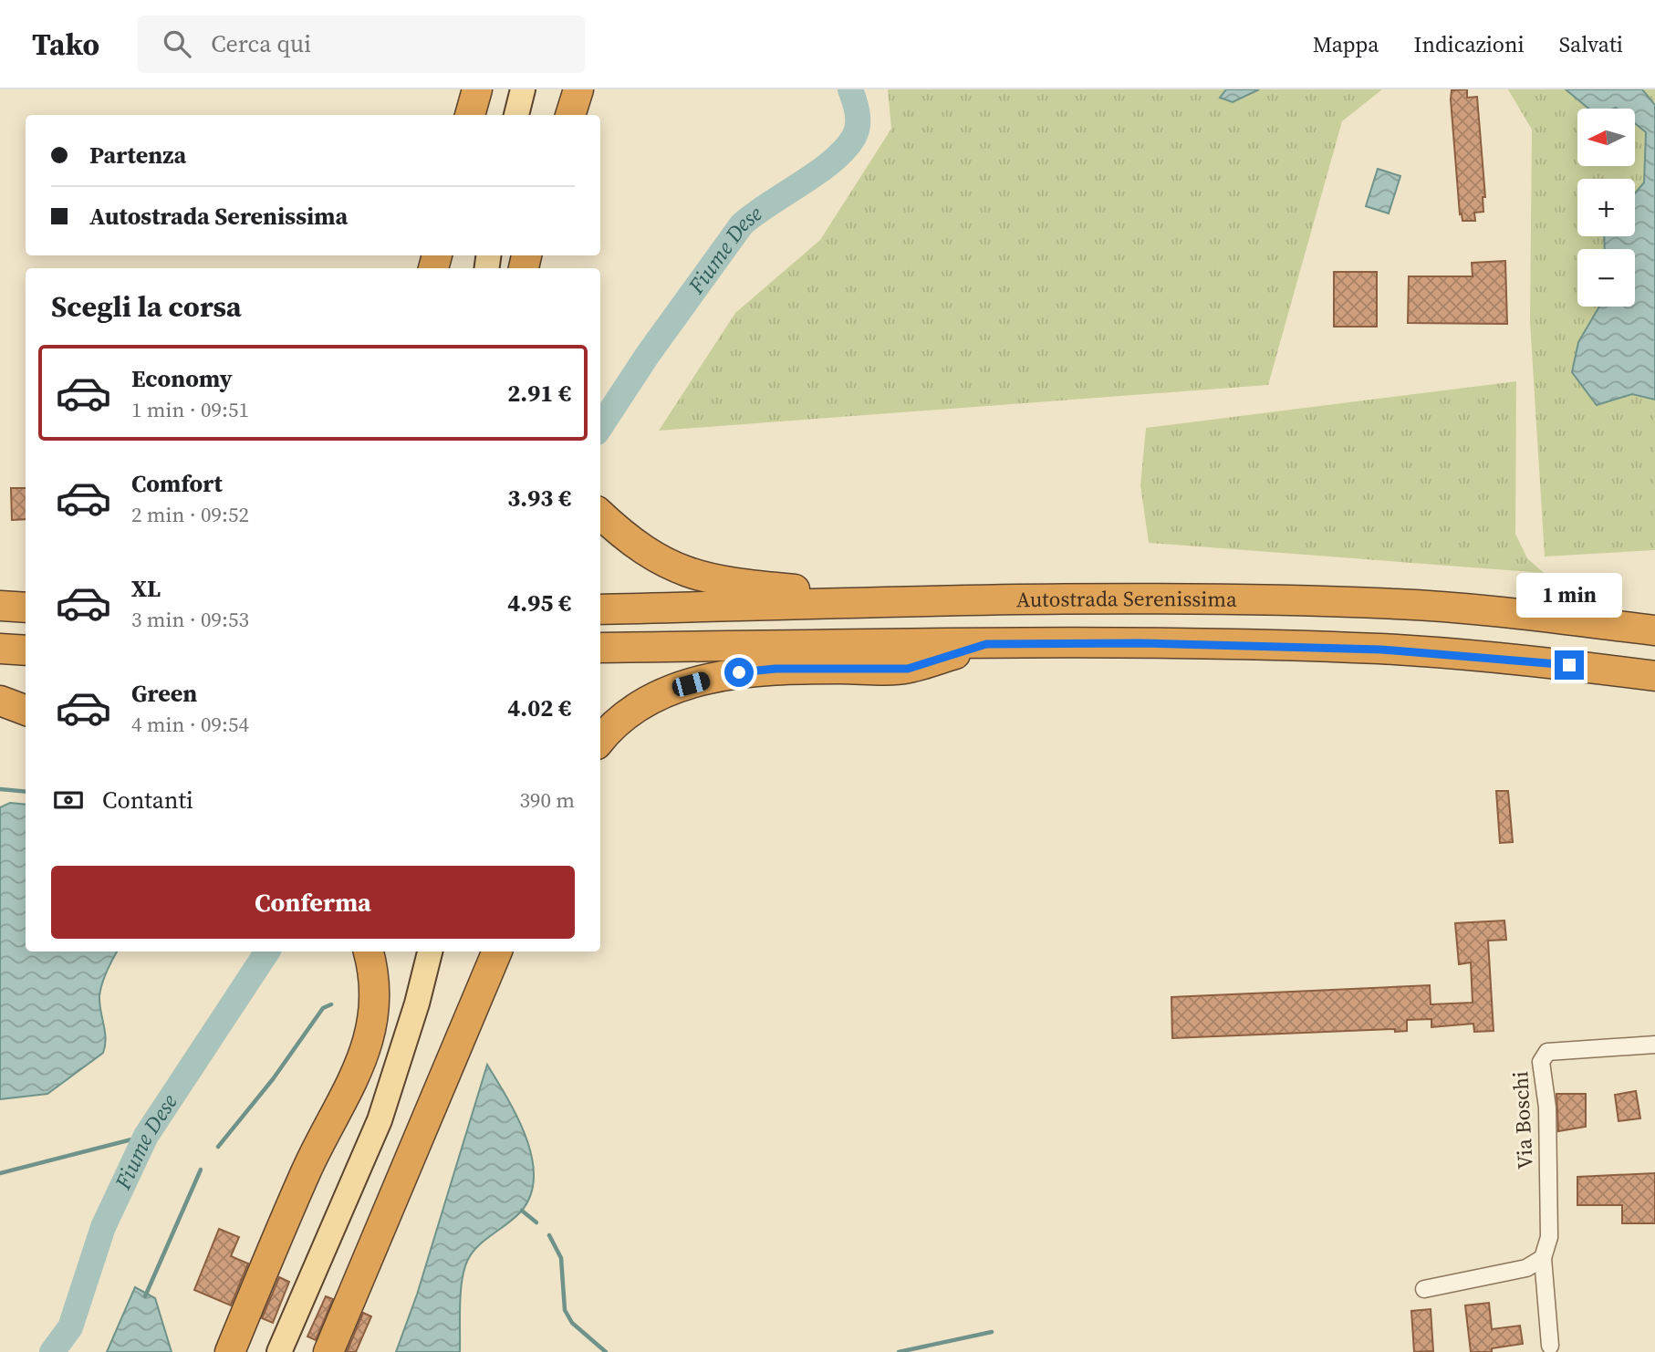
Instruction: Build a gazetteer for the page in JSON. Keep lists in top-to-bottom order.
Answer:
{
  "streets": {
    "highway": ["Autostrada Serenissima"],
    "street": ["Via Boschi"]
  },
  "water": ["Fiume Dese"],
  "north": "left",
  "page": {
    "header": "Tako",
    "search": "Cerca qui",
    "nav": ["Mappa", "Indicazioni", "Salvati"],
    "map_buttons": ["+", "−"],
    "banner": ["Partenza", "Autostrada Serenissima"],
    "heading": "Scegli la corsa",
    "list": [
      {
        "name": "Economy",
        "note": "1 min · 09:51",
        "value": "2.91 €"
      },
      {
        "name": "Comfort",
        "note": "2 min · 09:52",
        "value": "3.93 €"
      },
      {
        "name": "XL",
        "note": "3 min · 09:53",
        "value": "4.95 €"
      },
      {
        "name": "Green",
        "note": "4 min · 09:54",
        "value": "4.02 €"
      }
    ],
    "bubble": "1 min",
    "pay": ["Contanti", "390 m"],
    "buttons": "Conferma"
  }
}
